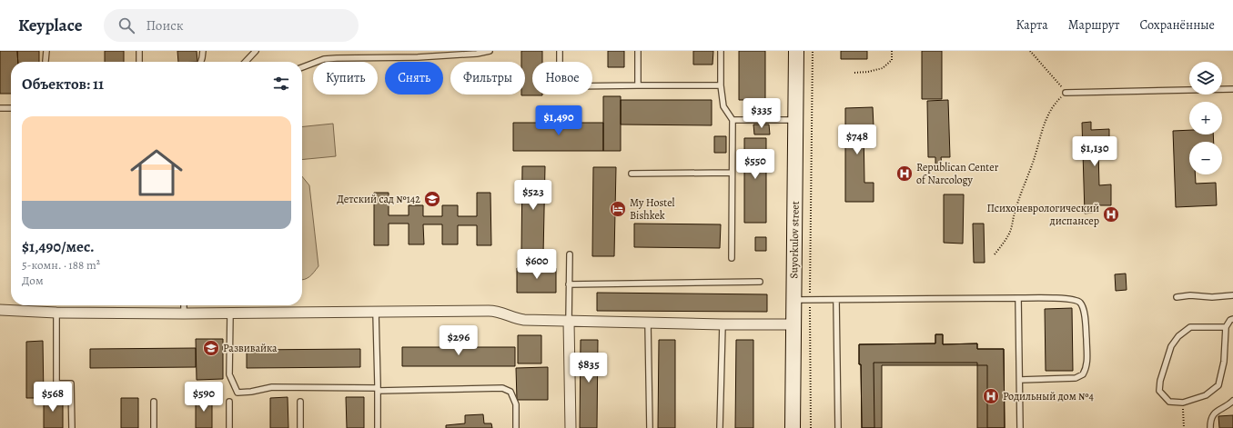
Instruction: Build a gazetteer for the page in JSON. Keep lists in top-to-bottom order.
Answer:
{
  "streets": {
    "street": ["Suyorkulov street"]
  },
  "places": {
    "hospital": ["Republican Center of Narcology", "Психоневрологический диспансер", "Родильный дом №4"],
    "school or university": ["Детский сад №142", "Развивайка"],
    "hotel": ["My Hostel Bishkek"]
  },
  "page": {
    "header": "Keyplace",
    "search": "Поиск",
    "nav": ["Карта", "Маршрут", "Сохранённые"],
    "map_buttons": ["+", "−"],
    "chip": [
      "Купить",
      "Снять",
      "Фильтры",
      "Новое"
    ],
    "heading": "Объектов: 11",
    "price": [
      "$335",
      "$1,490",
      "$748",
      "$1,130",
      "$550",
      "$523",
      "$600",
      "$296",
      "$835",
      "$568",
      "$590"
    ],
    "list": [
      {
        "name": "$1,490/мес.",
        "note": "5-комн. · 188 m² · Дом"
      }
    ]
  }
}
